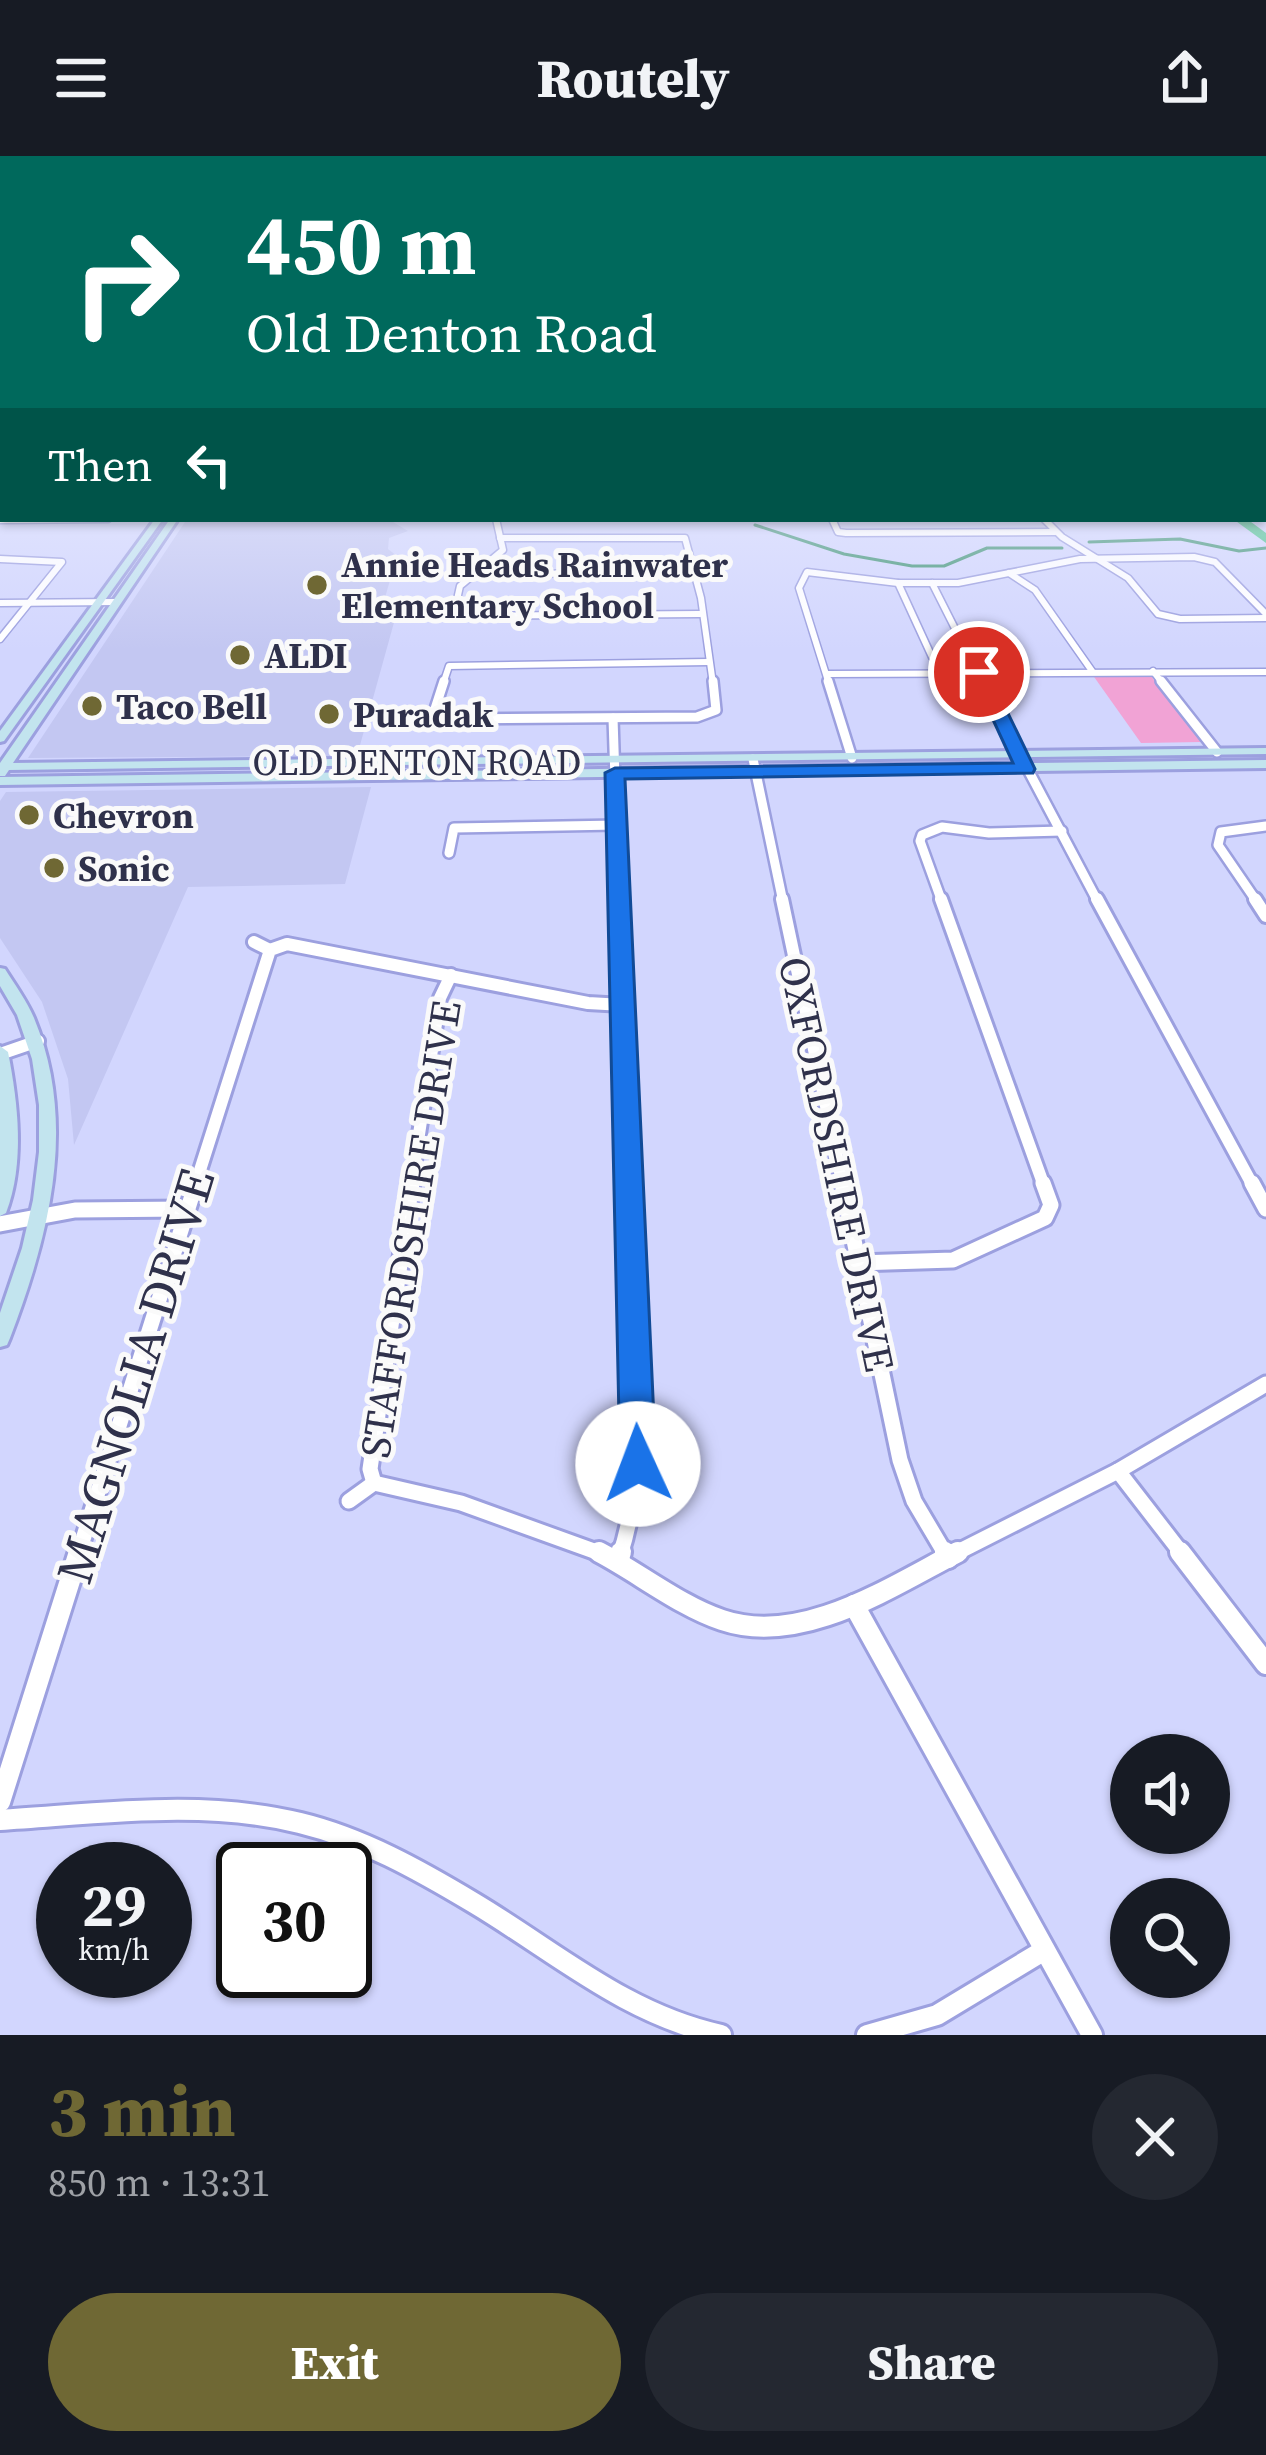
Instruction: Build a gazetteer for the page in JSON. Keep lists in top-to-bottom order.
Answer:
{
  "streets": {
    "main road": ["OLD DENTON ROAD"],
    "street": ["OXFORDSHIRE DRIVE", "STAFFORDSHIRE DRIVE", "MAGNOLIA DRIVE"]
  },
  "crossings": [
    ["OLD DENTON ROAD", "OXFORDSHIRE DRIVE"],
    ["OXFORDSHIRE DRIVE", "STAFFORDSHIRE DRIVE"]
  ],
  "places": [
    "Annie Heads Rainwater Elementary School",
    "ALDI",
    "Taco Bell",
    "Puradak",
    "Chevron",
    "Sonic"
  ],
  "page": {
    "header": "Routely",
    "turn": ["450 m", "Old Denton Road"],
    "then": "Then",
    "speed": "29 km/h",
    "limit": "30",
    "heading": ["3 min", "850 m · 13:31"],
    "buttons": ["Exit", "Share"]
  }
}
